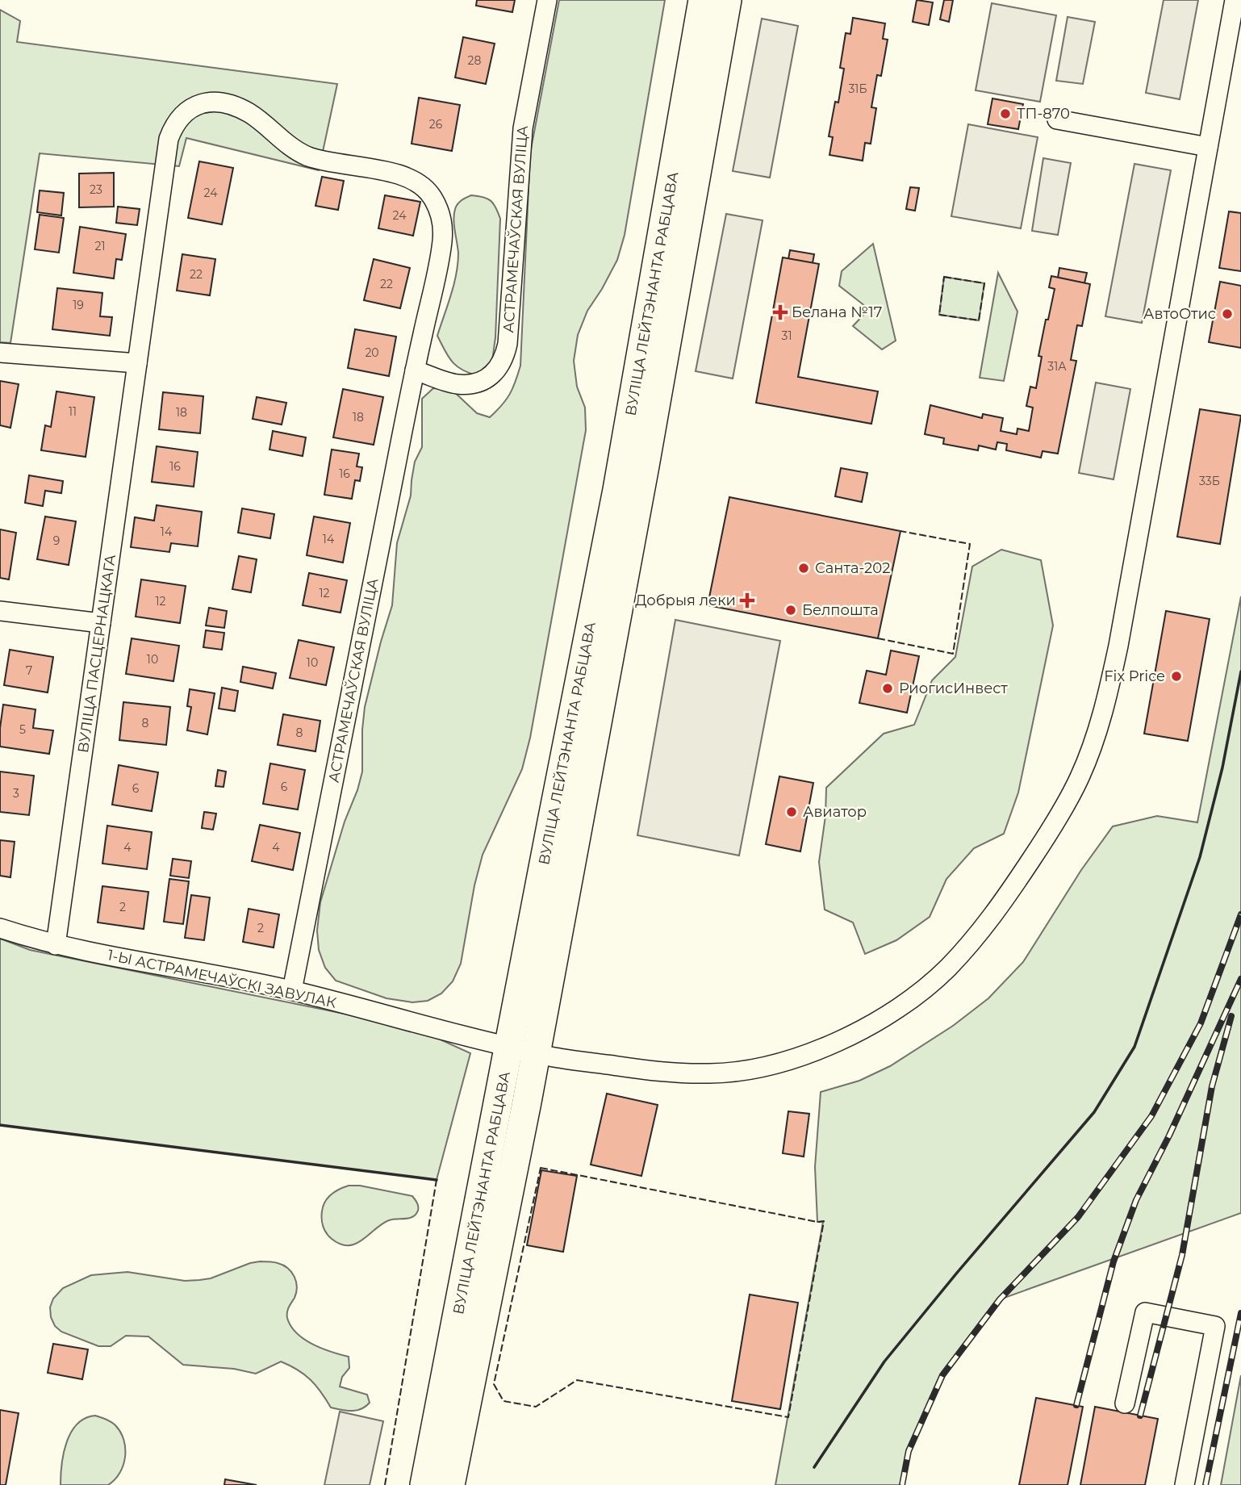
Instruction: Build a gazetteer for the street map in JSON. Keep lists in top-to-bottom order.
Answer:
{
  "streets": {
    "highway": ["ВУЛІЦА ЛЕЙТЭНАНТА РАБЦАВА"],
    "street": ["АСТРАМЕЧАЎСКАЯ ВУЛІЦА", "ВУЛІЦА ПАСЦЕРНАЦКАГА", "1-Ы АСТРАМЕЧАЎСКІ ЗАВУЛАК"]
  },
  "crossings": [
    ["АСТРАМЕЧАЎСКАЯ ВУЛІЦА", "ВУЛІЦА ПАСЦЕРНАЦКАГА"],
    ["АСТРАМЕЧАЎСКАЯ ВУЛІЦА", "1-Ы АСТРАМЕЧАЎСКІ ЗАВУЛАК"],
    ["ВУЛІЦА ЛЕЙТЭНАНТА РАБЦАВА", "1-Ы АСТРАМЕЧАЎСКІ ЗАВУЛАК"],
    ["ВУЛІЦА ПАСЦЕРНАЦКАГА", "1-Ы АСТРАМЕЧАЎСКІ ЗАВУЛАК"]
  ],
  "places": {
    "other": [
      "ТП-870",
      "АвтоОтис",
      "Санта-202",
      "Белпошта",
      "Fix Price",
      "РиогисИнвест",
      "Авиатор"
    ],
    "health": ["Белана №17", "Добрыя леки"]
  },
  "house_numbers": [
    "28",
    "31Б",
    "26",
    "23",
    "24",
    "24",
    "21",
    "22",
    "22",
    "19",
    "31",
    "20",
    "31А",
    "11",
    "18",
    "18",
    "16",
    "16",
    "33Б",
    "14",
    "14",
    "9",
    "12",
    "12",
    "10",
    "10",
    "7",
    "8",
    "5",
    "8",
    "6",
    "6",
    "3",
    "4",
    "4",
    "2",
    "2"
  ]
}
